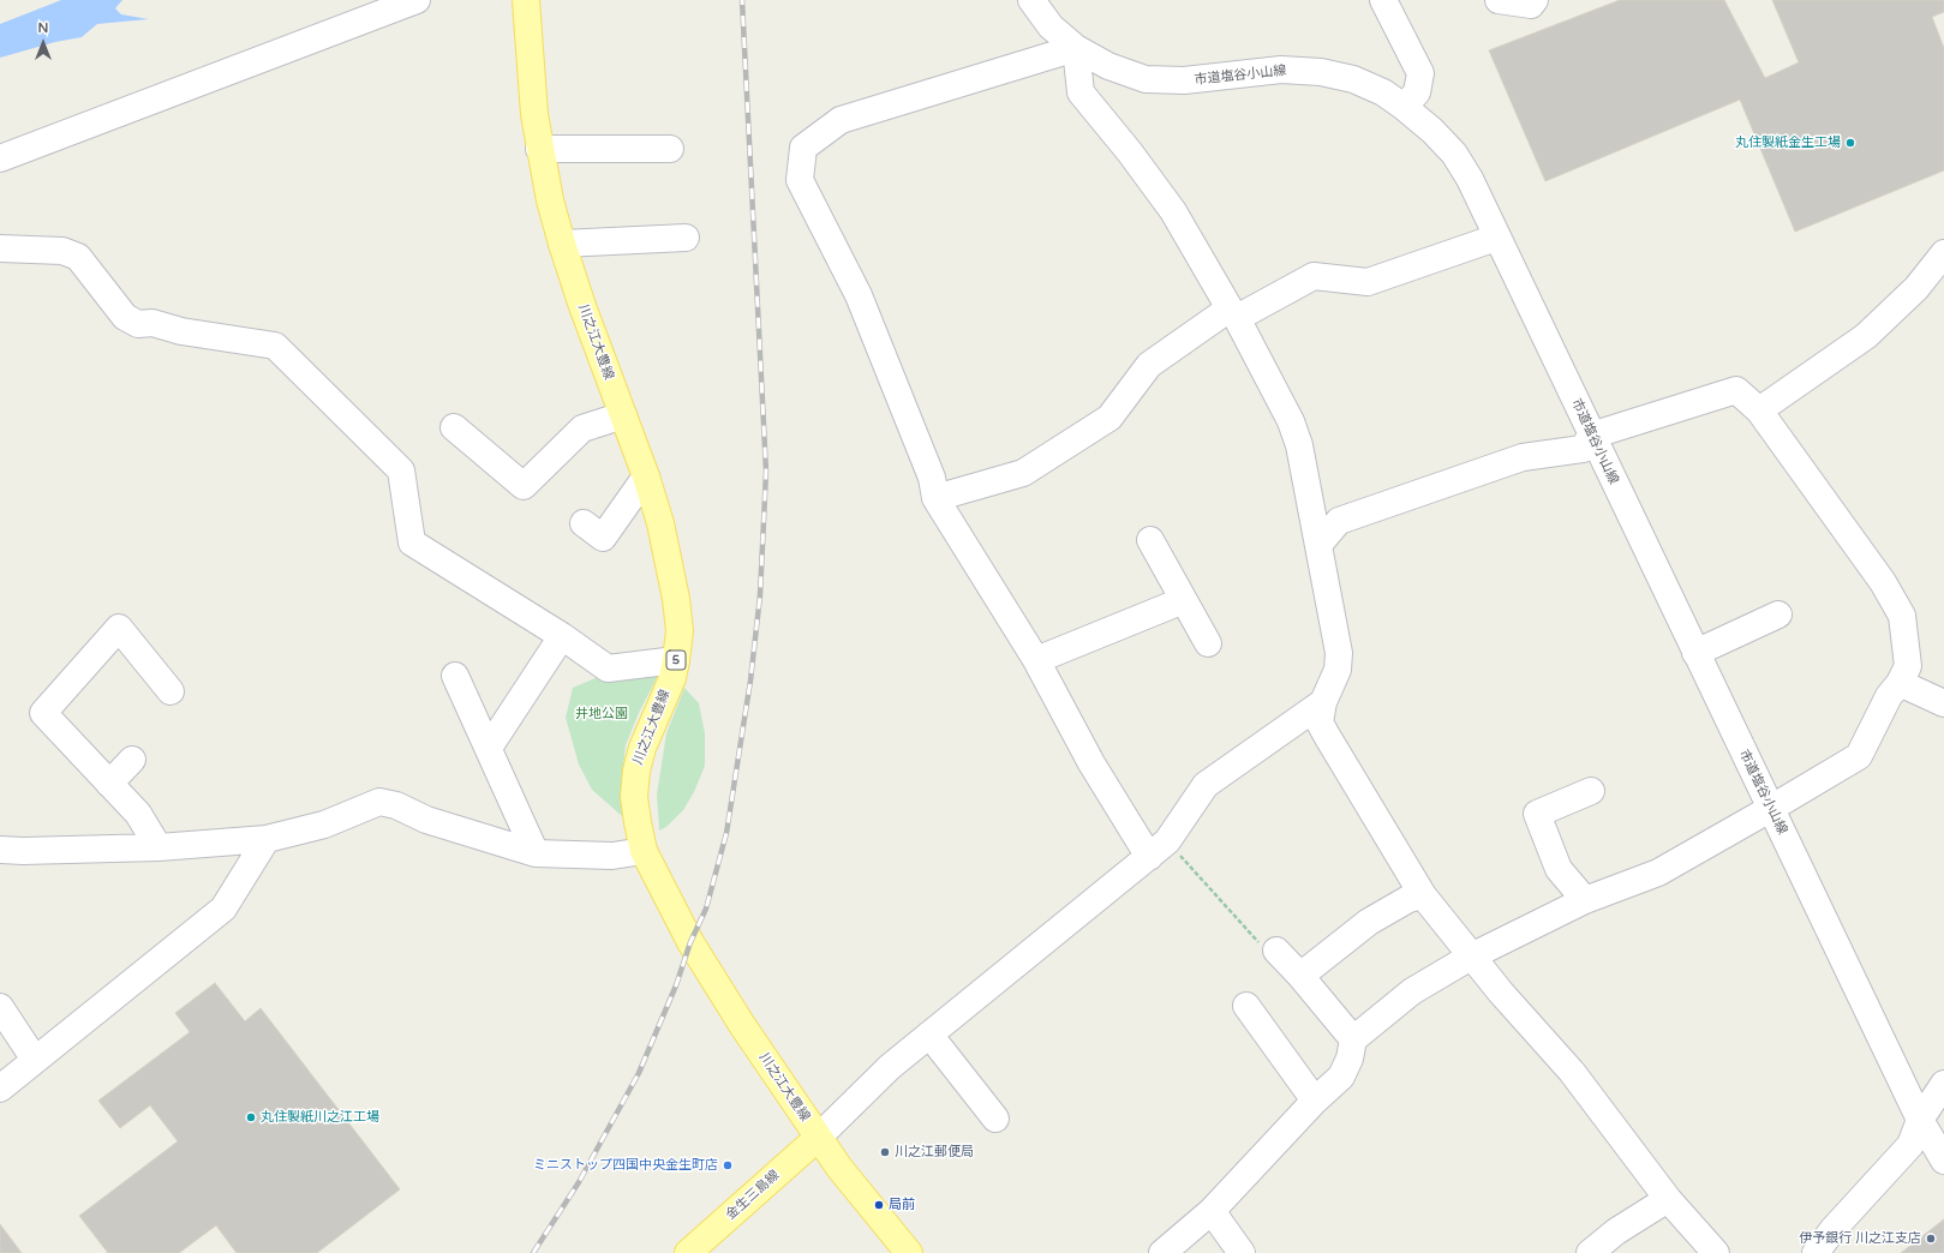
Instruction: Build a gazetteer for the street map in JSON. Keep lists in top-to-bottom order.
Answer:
{
  "streets": {
    "main road": ["川之江大豊線", "5", "金生三島線"],
    "street": ["市道塩谷小山線"]
  },
  "crossings": [
    ["川之江大豊線", "金生三島線"]
  ],
  "parks": ["井地公園"],
  "places": [
    "丸住製紙金生工場",
    "丸住製紙川之江工場",
    "川之江郵便局",
    "ミニストップ四国中央金生町店",
    "局前",
    "伊予銀行 川之江支店"
  ],
  "north": "top"
}
